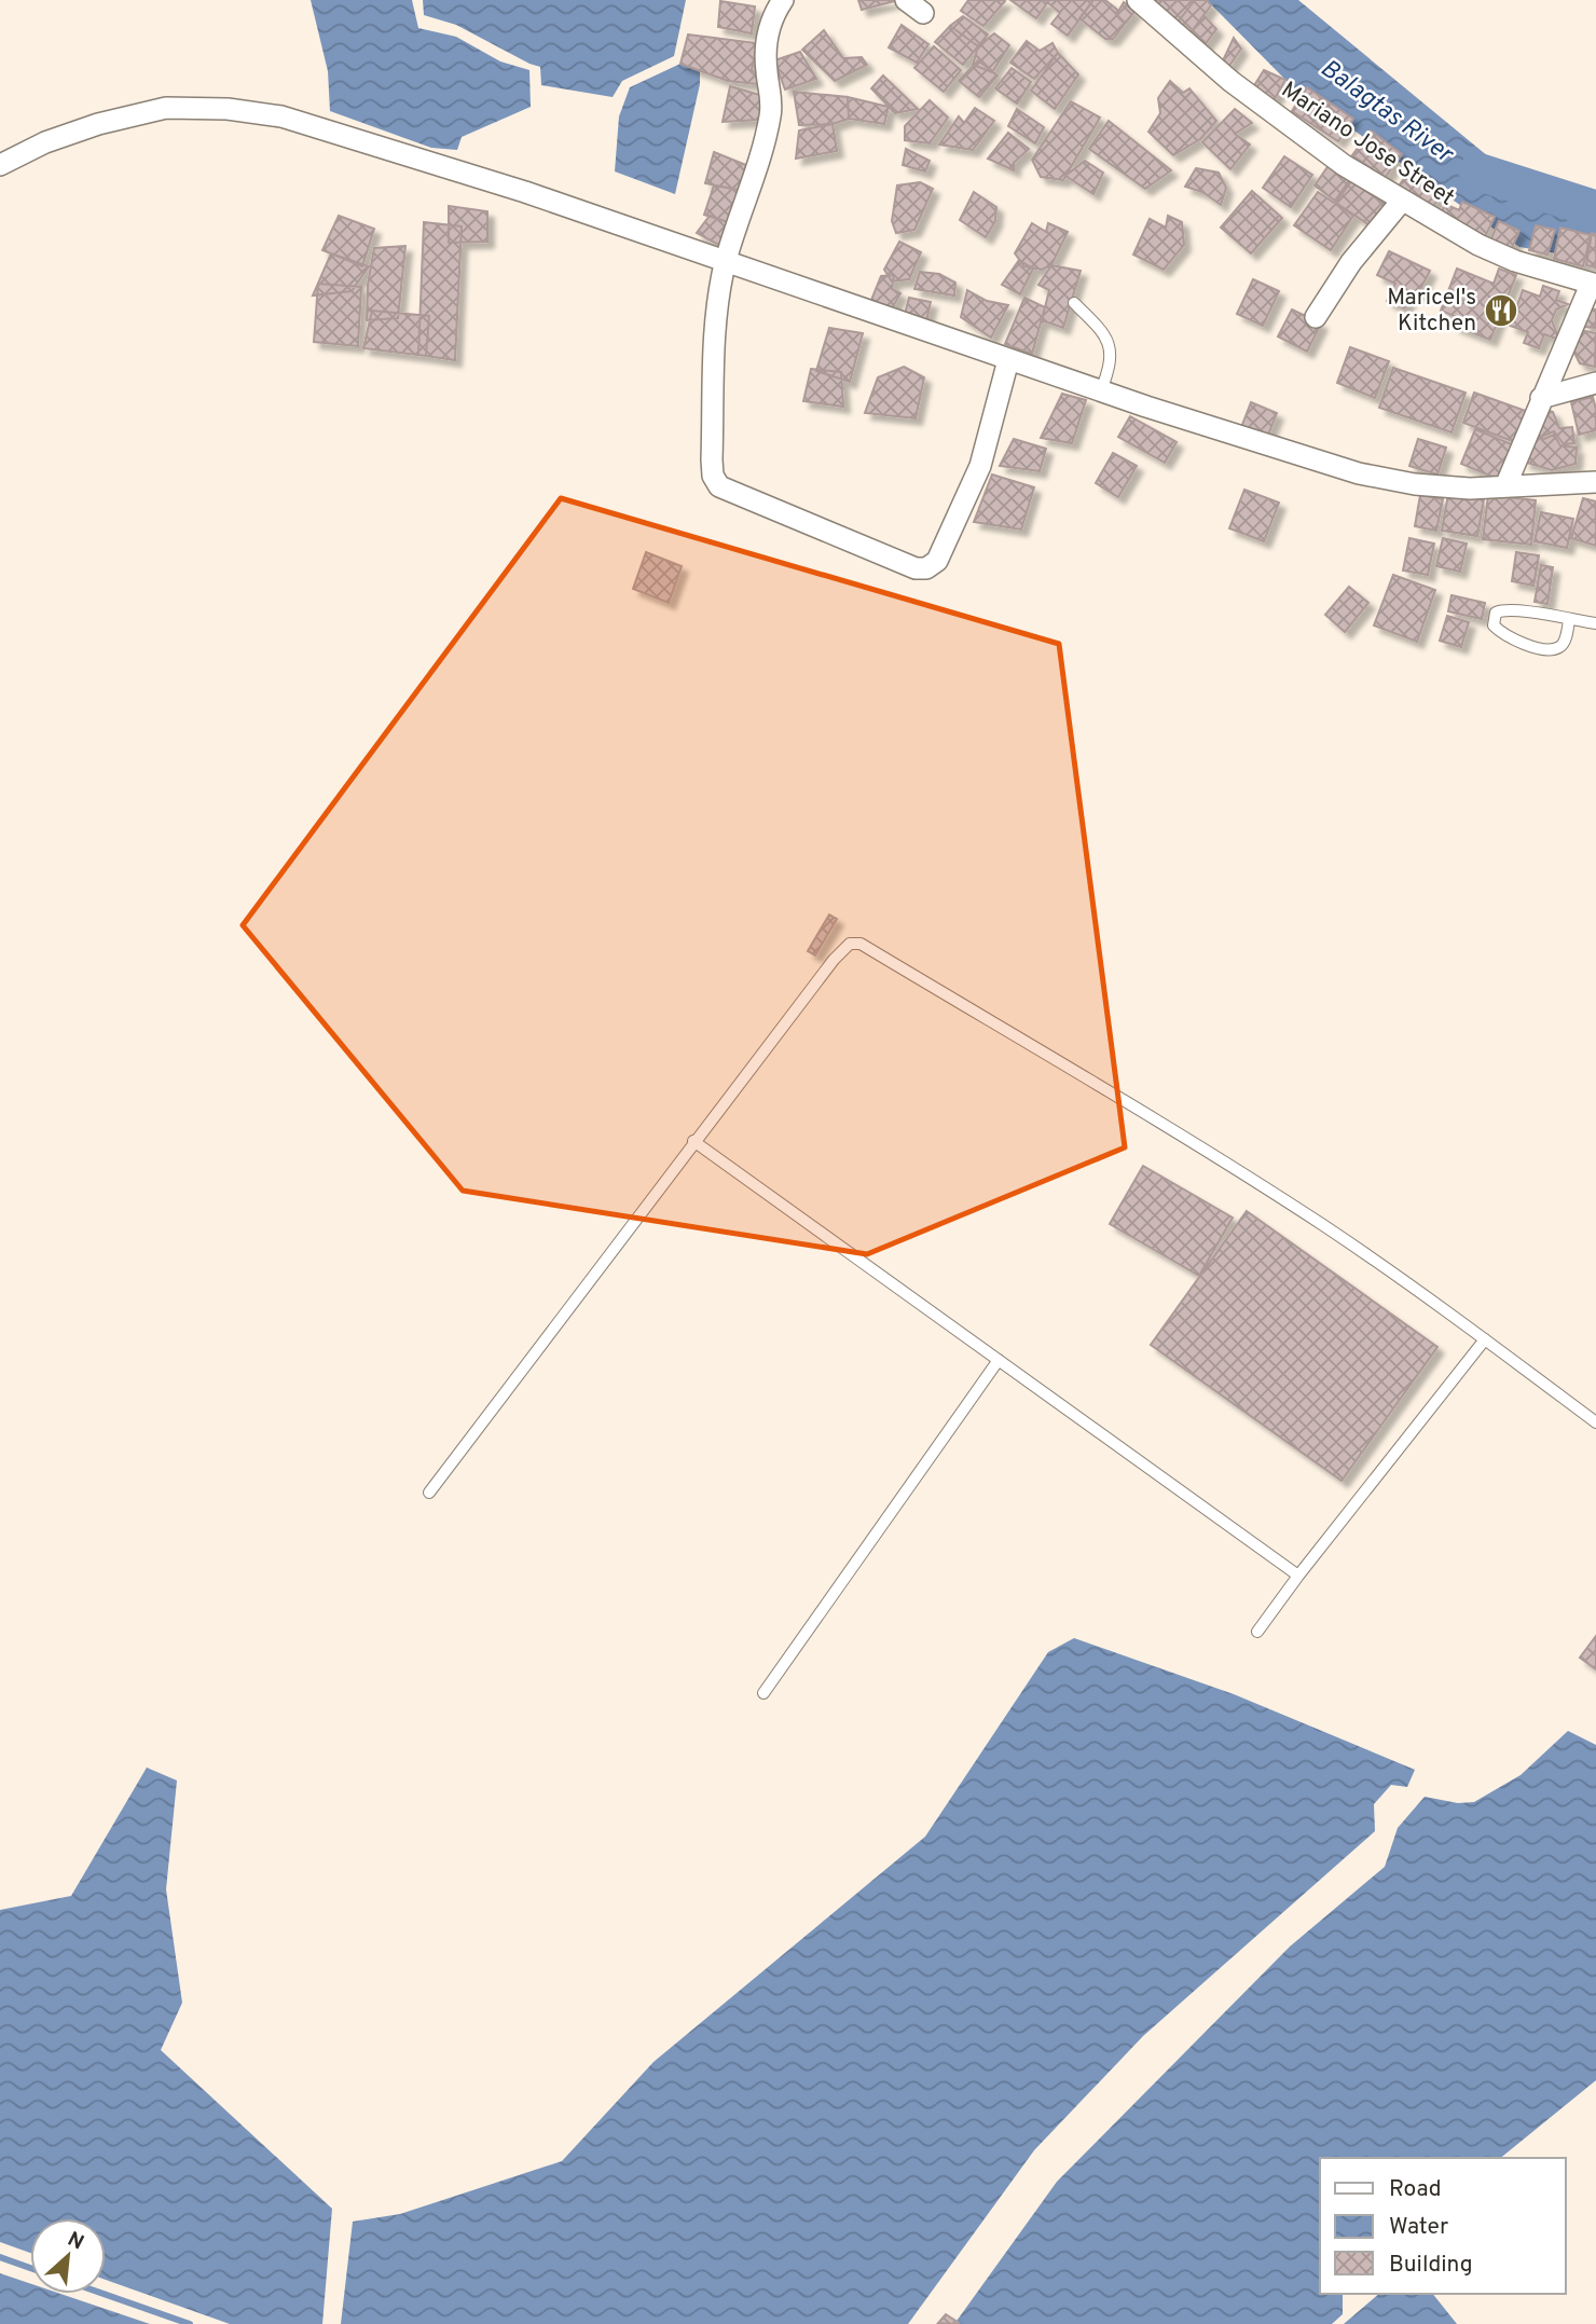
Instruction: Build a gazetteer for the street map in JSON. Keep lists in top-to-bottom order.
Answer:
{
  "streets": {
    "street": ["Mariano Jose Street"]
  },
  "water": ["Balagtas River"],
  "places": {
    "restaurant": ["Maricel's Kitchen"]
  },
  "legend": ["Road", "Water", "Building"],
  "north": "top right"
}
